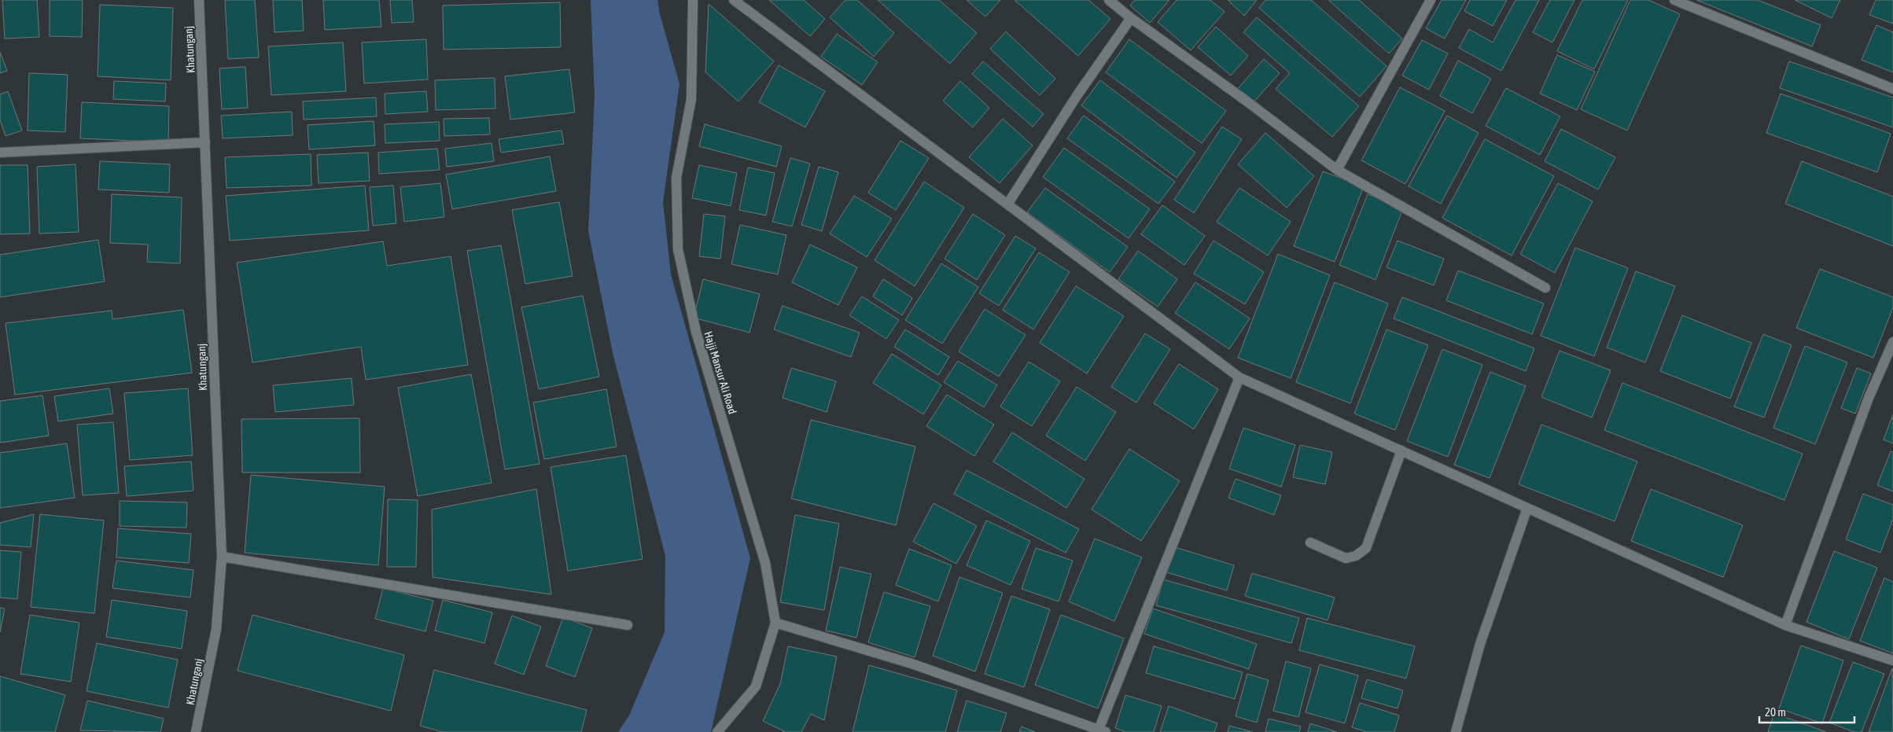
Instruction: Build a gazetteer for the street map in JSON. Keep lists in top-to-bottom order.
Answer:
{
  "streets": {
    "street": ["Khatunganj", "Hajji Mansur Ali Road"]
  },
  "scale_bar": "20 m"
}
